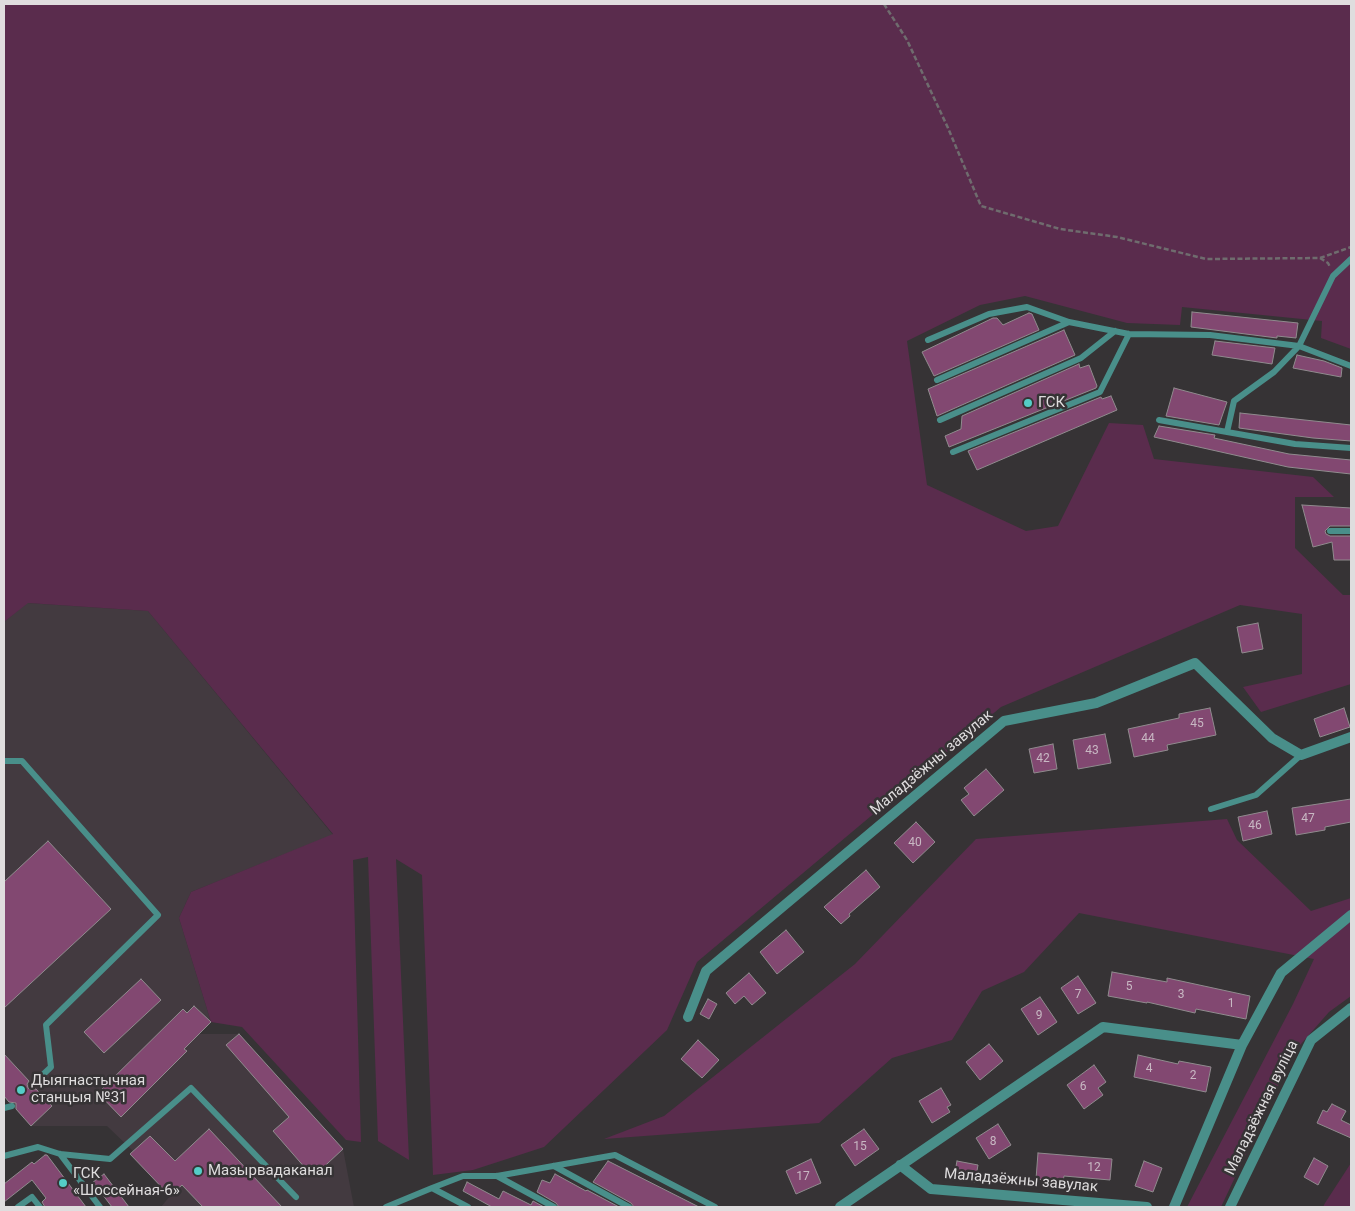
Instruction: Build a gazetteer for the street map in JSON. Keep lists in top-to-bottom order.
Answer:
{
  "streets": {
    "street": ["Маладзёжны завулак", "Маладзёжная вуліца"]
  },
  "places": [
    "ГСК",
    "Дыягнастычная станцыя №31",
    "Мазырвадаканал",
    "ГСК «Шоссейная-6»"
  ],
  "house_numbers": [
    "45",
    "44",
    "43",
    "42",
    "47",
    "46",
    "40",
    "5",
    "7",
    "3",
    "1",
    "9",
    "4",
    "2",
    "6",
    "8",
    "15",
    "12",
    "17"
  ]
}
